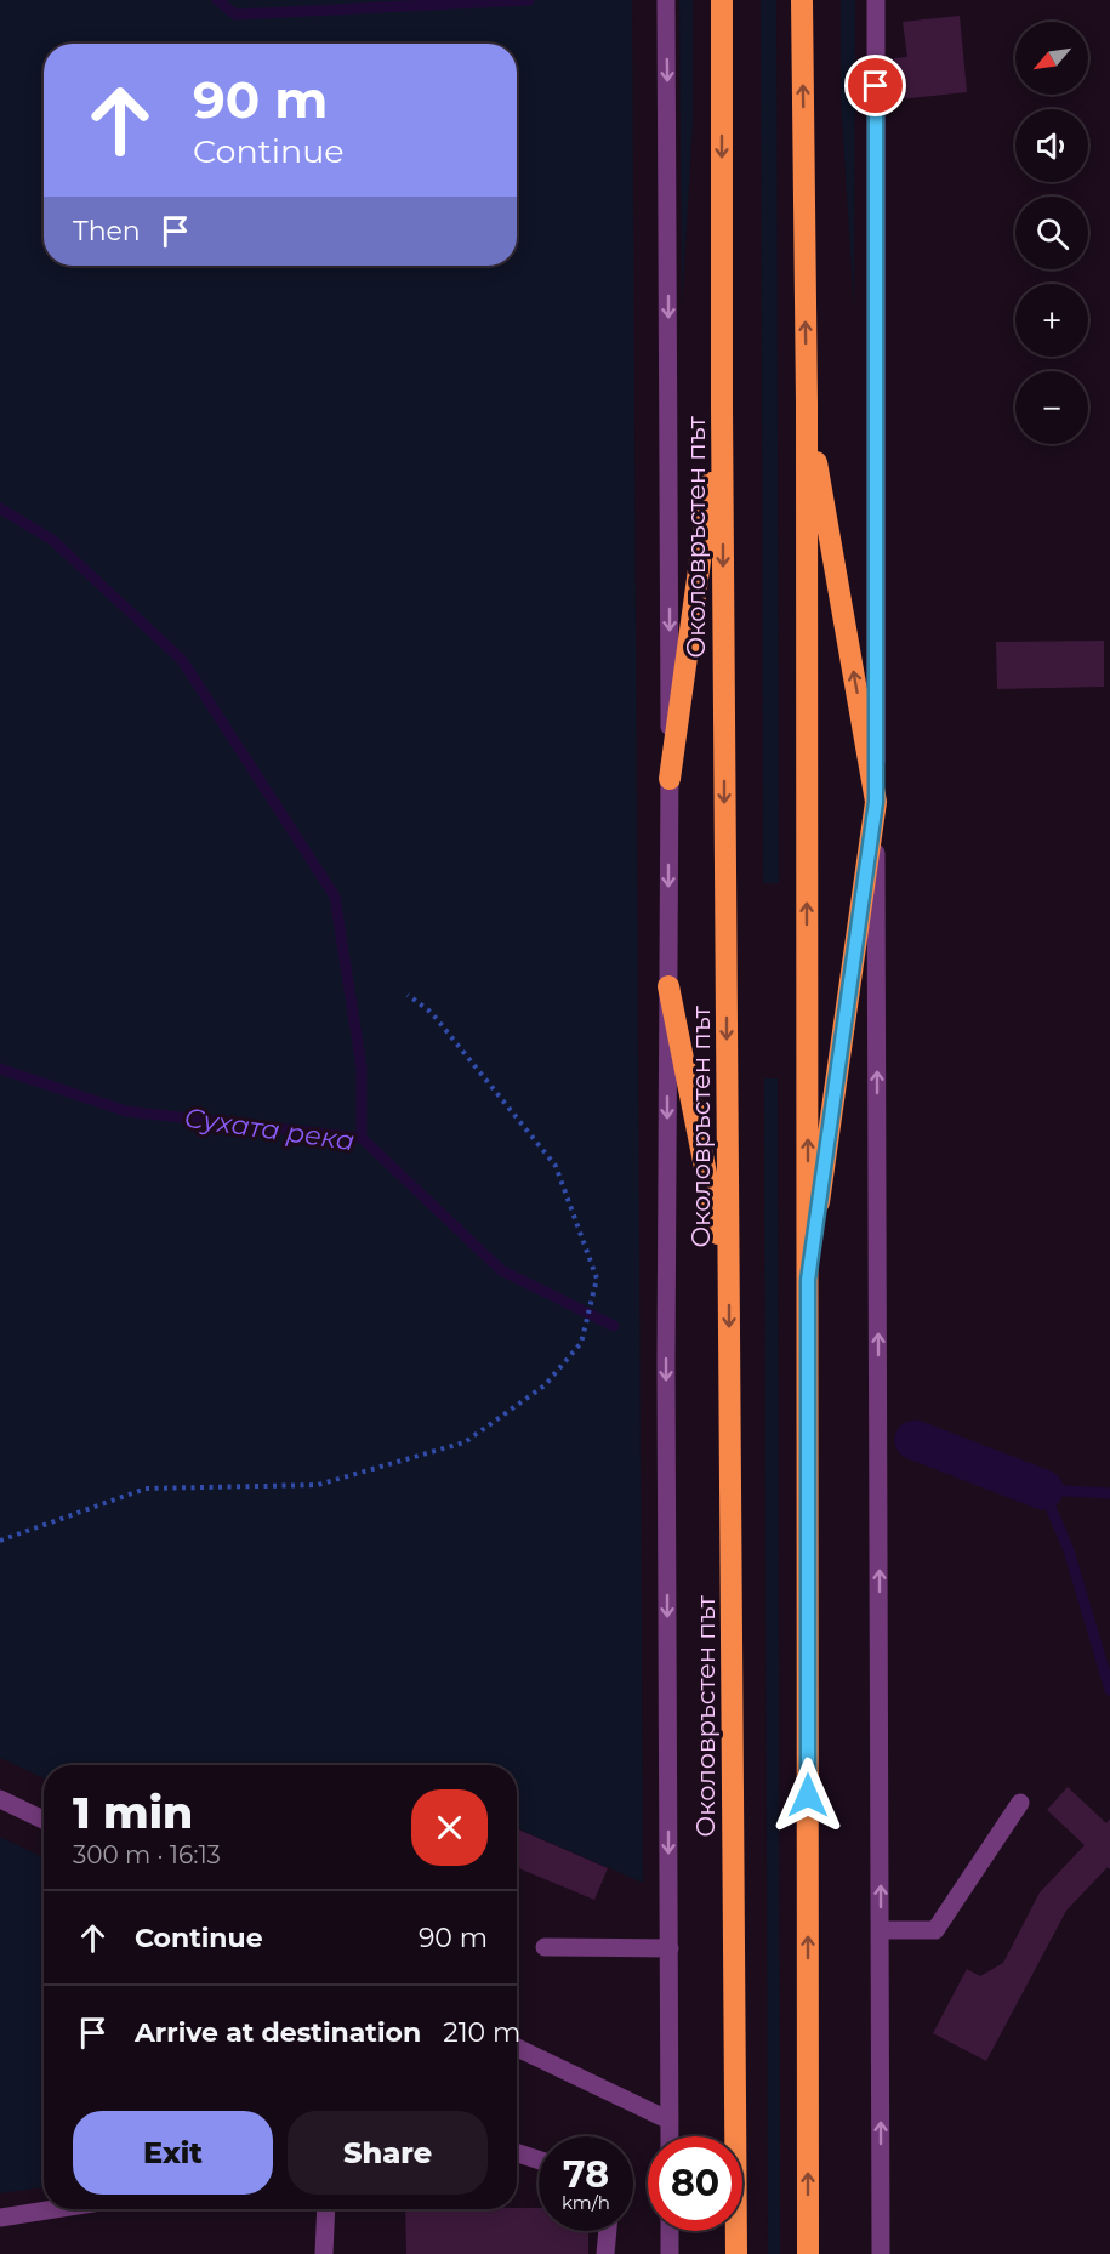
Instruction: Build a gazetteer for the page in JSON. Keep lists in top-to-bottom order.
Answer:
{
  "streets": {
    "highway": ["Околовръстен път"]
  },
  "water": ["Сухата река"],
  "north": "bottom left",
  "page": {
    "map_buttons": ["+", "−"],
    "turn": ["90 m", "Continue"],
    "then": "Then",
    "heading": ["1 min", "300 m · 16:13"],
    "list": [
      {
        "name": "Continue",
        "value": "90 m"
      },
      {
        "name": "Arrive at destination",
        "value": "210 m"
      }
    ],
    "buttons": ["Exit", "Share"],
    "speed": "78 km/h",
    "limit": "80"
  }
}
